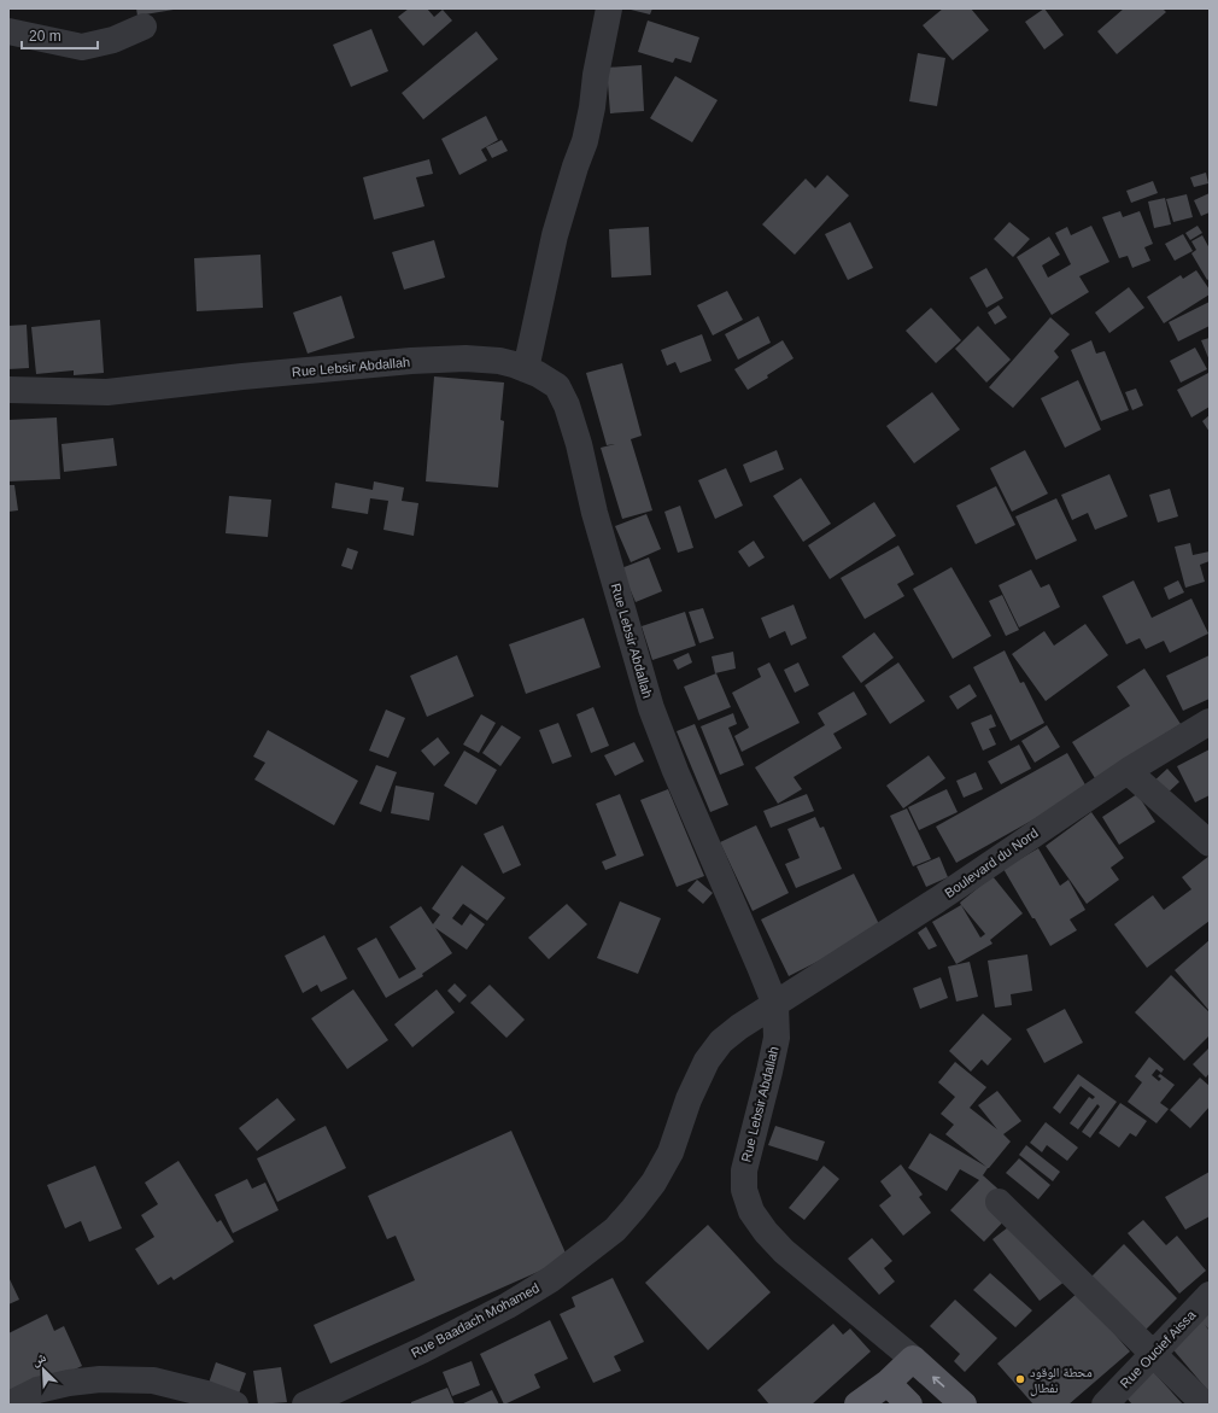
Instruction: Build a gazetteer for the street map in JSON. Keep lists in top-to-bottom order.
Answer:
{
  "streets": {
    "street": [
      "Rue Lebsir Abdallah",
      "Boulevard du Nord",
      "Rue Baadach Mohamed",
      "Rue Oucief Aissa"
    ]
  },
  "crossings": [
    ["Rue Lebsir Abdallah", "Boulevard du Nord"],
    ["Rue Lebsir Abdallah", "Rue Baadach Mohamed"],
    ["Boulevard du Nord", "Rue Baadach Mohamed"]
  ],
  "places": ["محطة الوقود نفطال"],
  "scale_bar": "20 m",
  "north": "top left"
}
